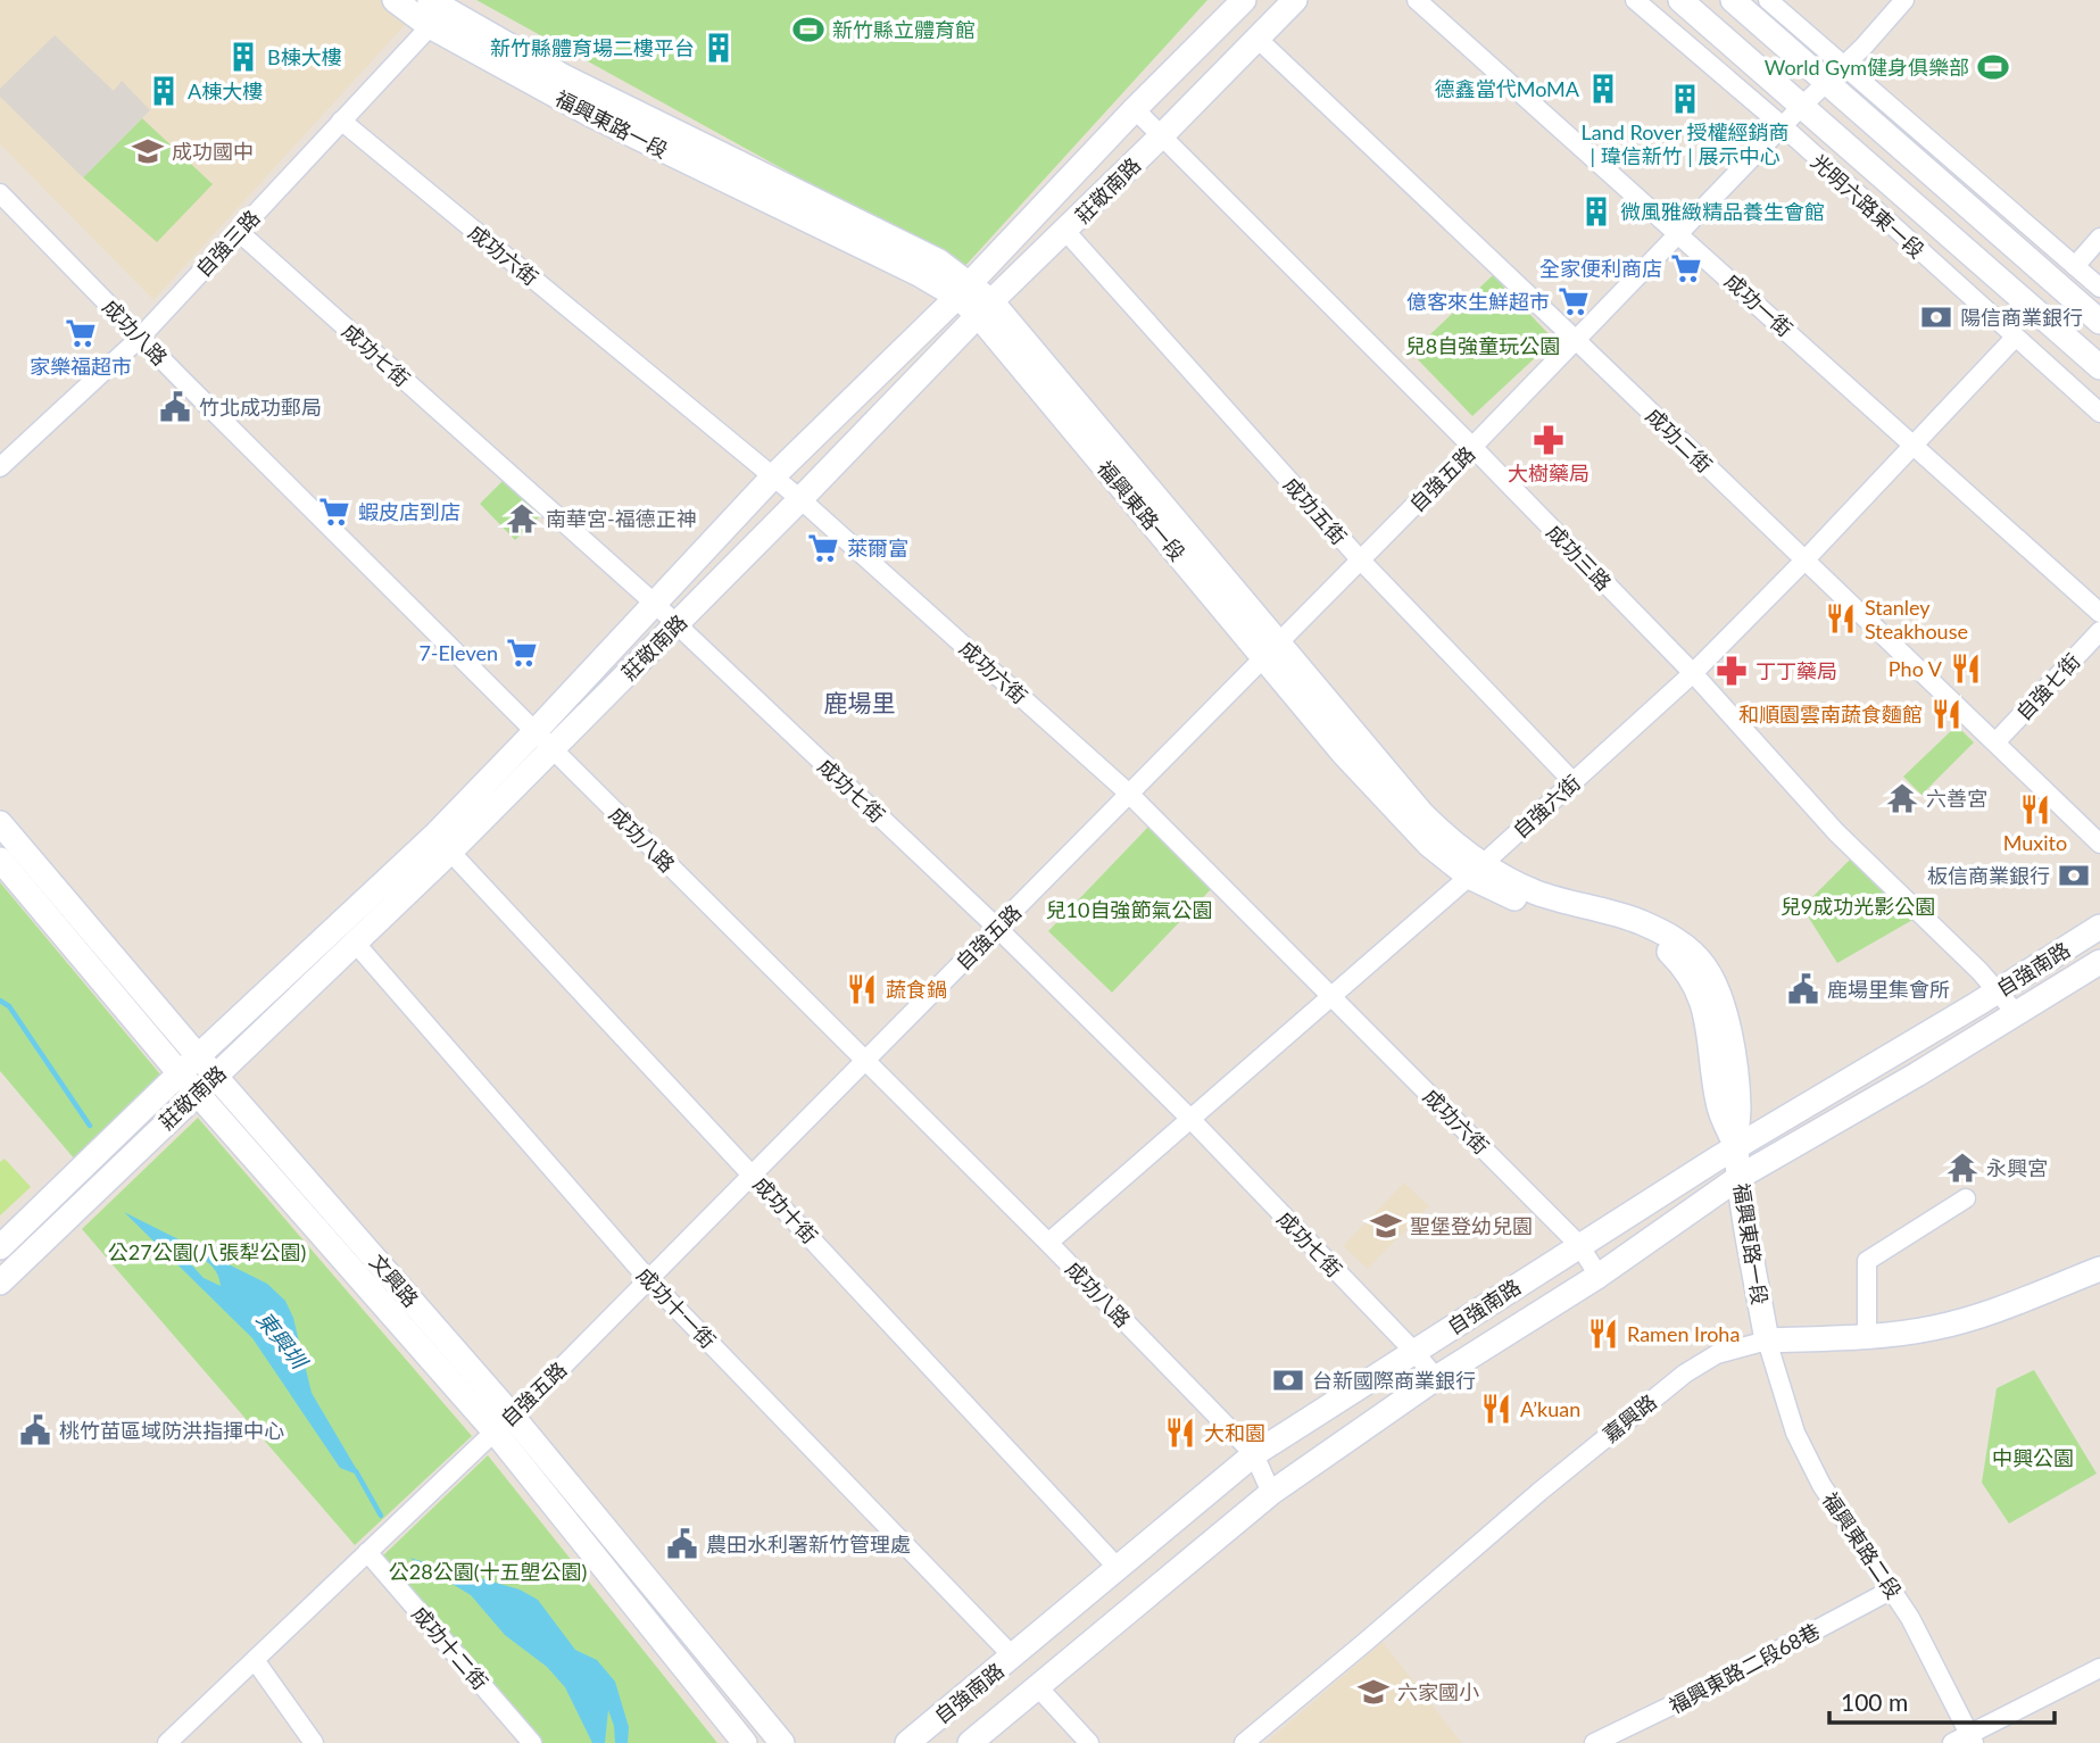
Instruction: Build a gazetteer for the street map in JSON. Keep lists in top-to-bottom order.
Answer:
{
  "streets": {
    "street": [
      "福興東路一段",
      "莊敬南路",
      "光明六路東一段",
      "自強三路",
      "成功六街",
      "成功一街",
      "成功八路",
      "成功七街",
      "成功二街",
      "自強五路",
      "成功五街",
      "成功三路",
      "自強七街",
      "自強六街",
      "自強南路",
      "成功十街",
      "文興路",
      "成功十一街",
      "嘉興路",
      "福興東路二段",
      "成功十二街",
      "福興東路二段68巷"
    ]
  },
  "crossings": [
    ["福興東路一段", "莊敬南路"],
    ["福興東路一段", "自強三路"],
    ["福興東路一段", "自強五路"],
    ["福興東路一段", "自強六街"],
    ["福興東路一段", "自強南路"],
    ["福興東路一段", "嘉興路"],
    ["福興東路一段", "福興東路二段"],
    ["莊敬南路", "成功六街"],
    ["莊敬南路", "成功八路"],
    ["莊敬南路", "成功七街"],
    ["莊敬南路", "成功二街"],
    ["莊敬南路", "成功五街"],
    ["莊敬南路", "成功三路"],
    ["莊敬南路", "成功十街"],
    ["莊敬南路", "文興路"],
    ["莊敬南路", "成功十一街"],
    ["光明六路東一段", "自強五路"],
    ["光明六路東一段", "自強六街"],
    ["自強三路", "成功六街"],
    ["自強三路", "成功八路"],
    ["自強三路", "成功七街"],
    ["成功六街", "自強五路"],
    ["成功六街", "自強六街"],
    ["成功六街", "自強南路"],
    ["成功一街", "自強五路"],
    ["成功一街", "自強六街"],
    ["成功八路", "自強五路"],
    ["成功八路", "自強六街"],
    ["成功八路", "自強南路"],
    ["成功七街", "自強五路"],
    ["成功七街", "自強六街"],
    ["成功七街", "自強南路"],
    ["成功二街", "自強五路"],
    ["成功二街", "自強七街"],
    ["成功二街", "自強六街"],
    ["自強五路", "成功五街"],
    ["自強五路", "成功三路"],
    ["自強五路", "成功十街"],
    ["自強五路", "文興路"],
    ["自強五路", "成功十一街"],
    ["自強五路", "成功十二街"],
    ["成功五街", "自強六街"],
    ["成功三路", "自強六街"],
    ["成功三路", "自強南路"],
    ["自強南路", "成功十街"],
    ["自強南路", "成功十一街"],
    ["嘉興路", "福興東路二段"],
    ["福興東路二段", "福興東路二段68巷"]
  ],
  "districts": ["鹿場里"],
  "water": ["東興圳"],
  "parks": [
    "兒8自強童玩公園",
    "兒9成功光影公園",
    "兒10自強節氣公園",
    "公27公園(八張犁公園)",
    "中興公園",
    "公28公園(十五塱公園)"
  ],
  "places": {
    "sports": ["新竹縣立體育館", "World Gym健身俱樂部"],
    "building": [
      "新竹縣體育場二樓平台",
      "B棟大樓",
      "德鑫當代MoMA",
      "A棟大樓",
      "Land Rover 授權經銷商 | 瑋信新竹 | 展示中心",
      "微風雅緻精品養生會館"
    ],
    "school or university": ["成功國中", "聖堡登幼兒園", "六家國小"],
    "supermarket": [
      "全家便利商店",
      "億客來生鮮超市",
      "家樂福超市",
      "蝦皮店到店",
      "萊爾富",
      "7-Eleven"
    ],
    "bank": ["陽信商業銀行", "板信商業銀行", "台新國際商業銀行"],
    "public building": [
      "竹北成功郵局",
      "鹿場里集會所",
      "桃竹苗區域防洪指揮中心",
      "農田水利署新竹管理處"
    ],
    "pharmacy": ["大樹藥局", "丁丁藥局"],
    "temple": ["南華宮-福德正神", "六善宮", "永興宮"],
    "restaurant": [
      "Stanley Steakhouse",
      "Pho V",
      "和順園雲南蔬食麵館",
      "Muxito",
      "蔬食鍋",
      "Ramen Iroha",
      "A’kuan",
      "大和園"
    ]
  },
  "scale_bar": "100 m"
}
